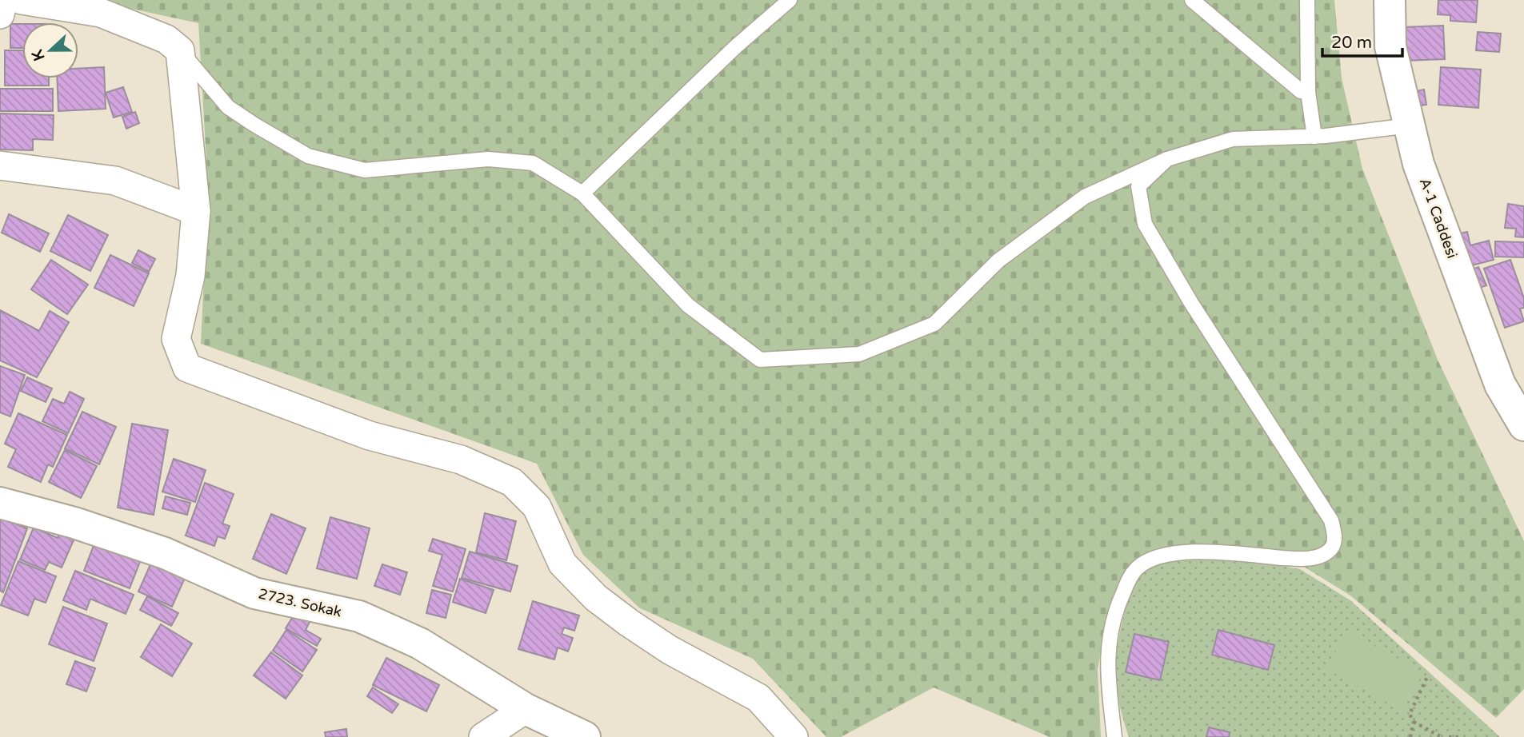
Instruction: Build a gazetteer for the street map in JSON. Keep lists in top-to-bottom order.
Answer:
{
  "streets": {
    "street": ["A-1 Caddesi", "2723. Sokak"]
  },
  "scale_bar": "20 m",
  "north": "left"
}
